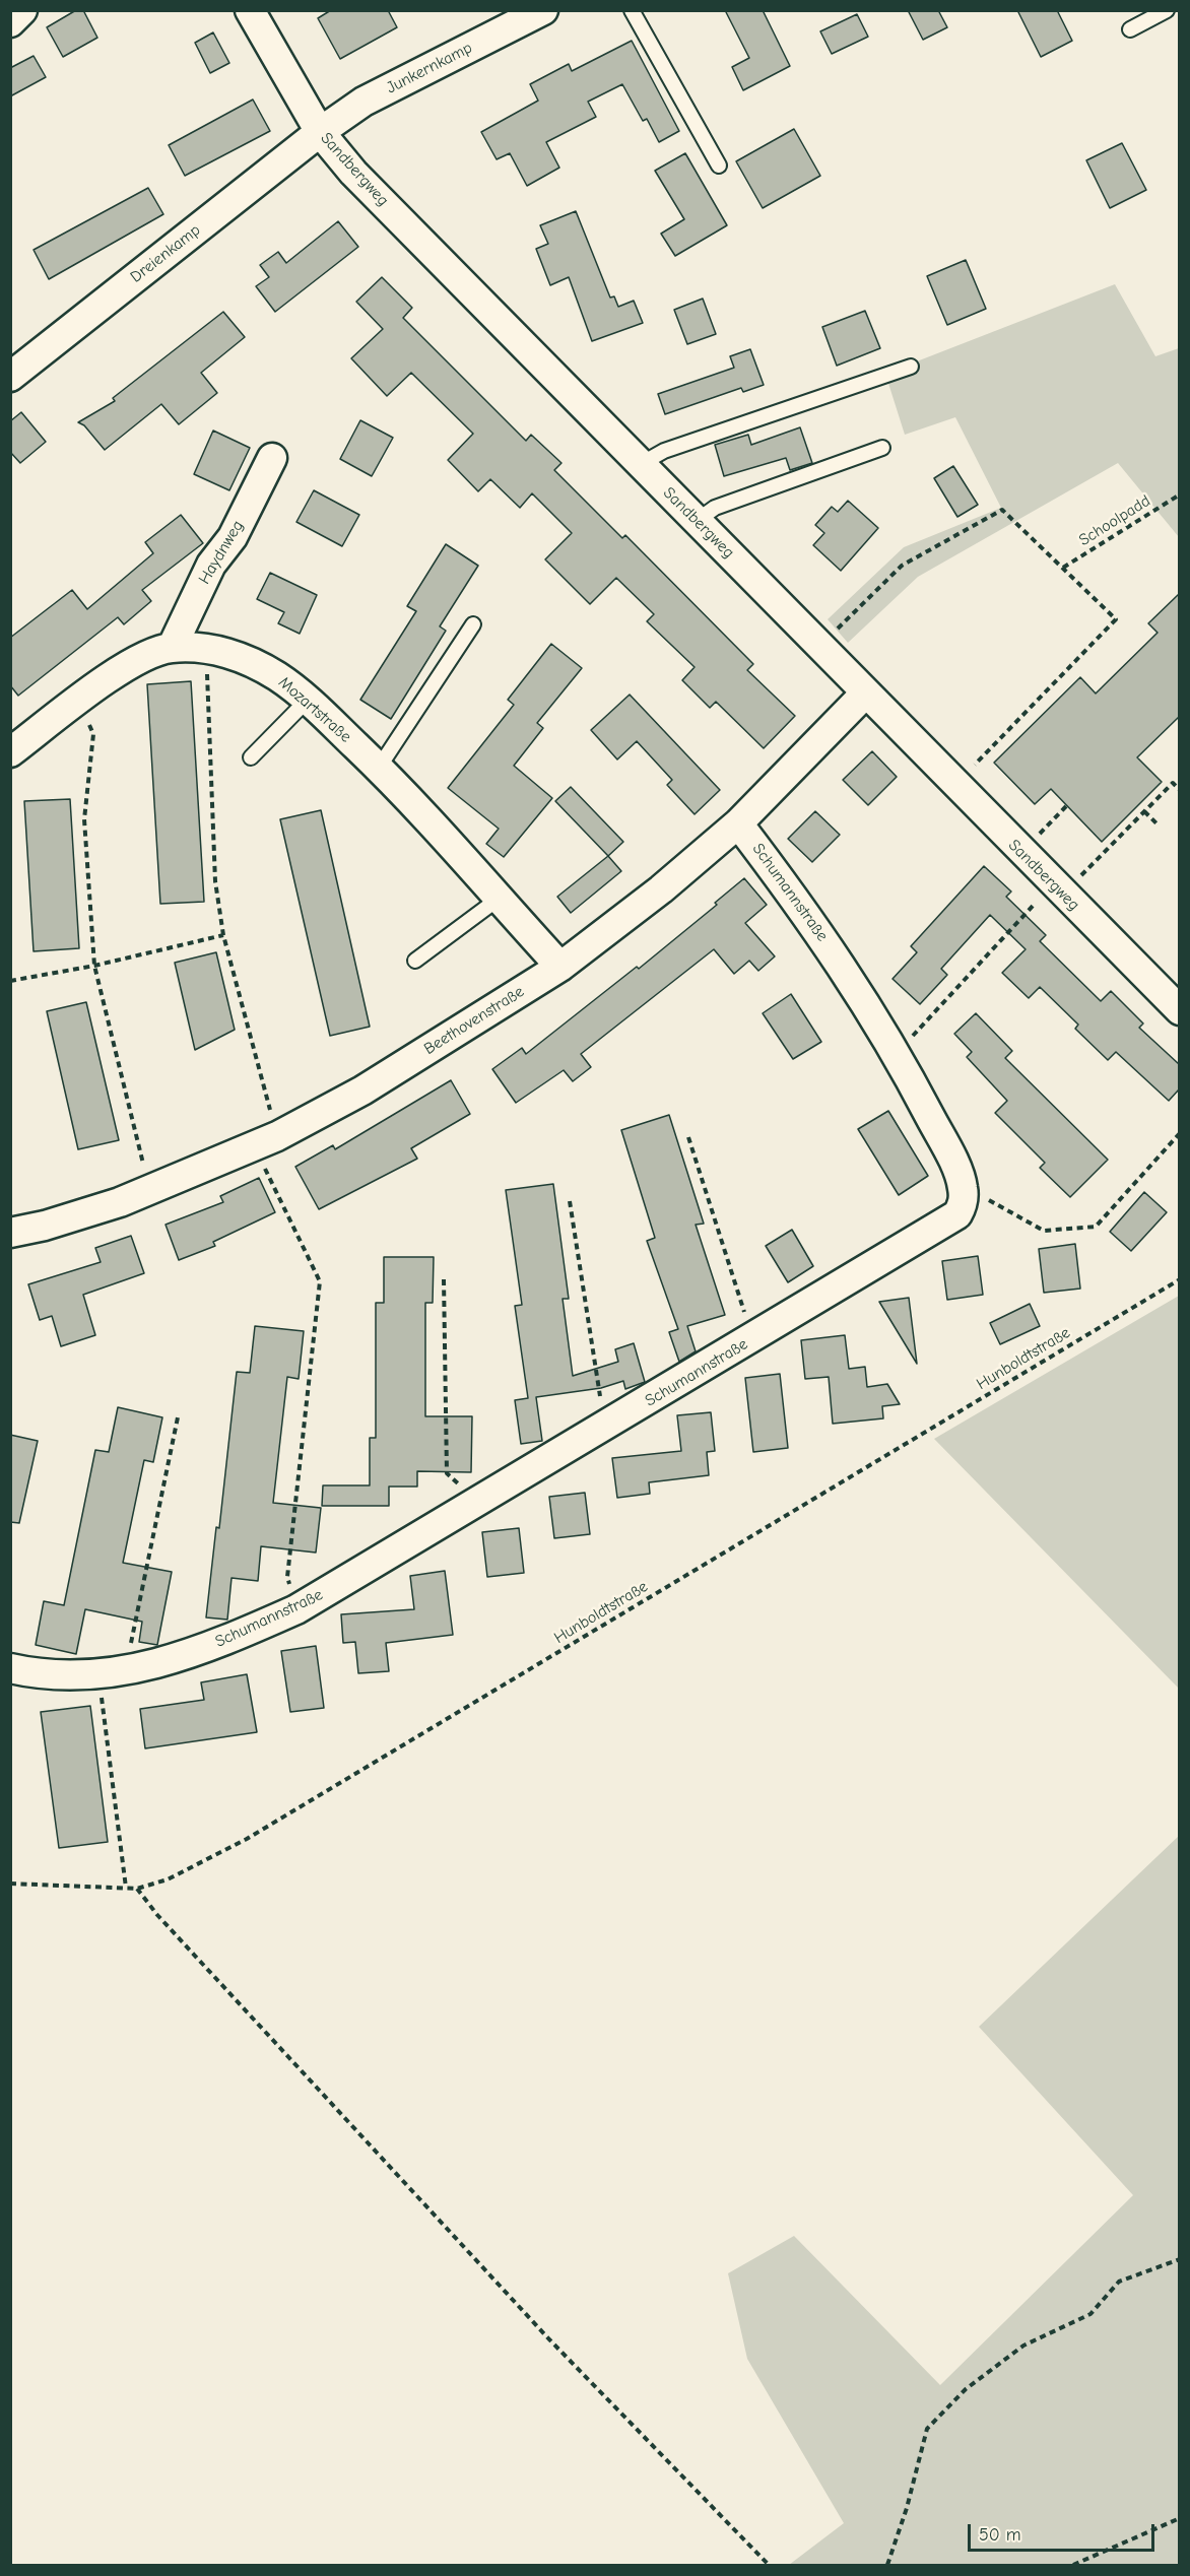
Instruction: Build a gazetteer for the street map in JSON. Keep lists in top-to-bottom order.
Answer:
{
  "streets": {
    "street": [
      "Junkernkamp",
      "Sandbergweg",
      "Dreienkamp",
      "Haydnweg",
      "Mozartstraße",
      "Schumannstraße",
      "Beethovenstraße"
    ],
    "path": ["Schoolpadd", "Hunboldtstraße"]
  },
  "crossings": [
    ["Junkernkamp", "Sandbergweg"],
    ["Junkernkamp", "Dreienkamp"],
    ["Sandbergweg", "Dreienkamp"],
    ["Sandbergweg", "Beethovenstraße"],
    ["Haydnweg", "Mozartstraße"],
    ["Mozartstraße", "Beethovenstraße"],
    ["Schumannstraße", "Beethovenstraße"]
  ],
  "scale_bar": "50 m"
}
